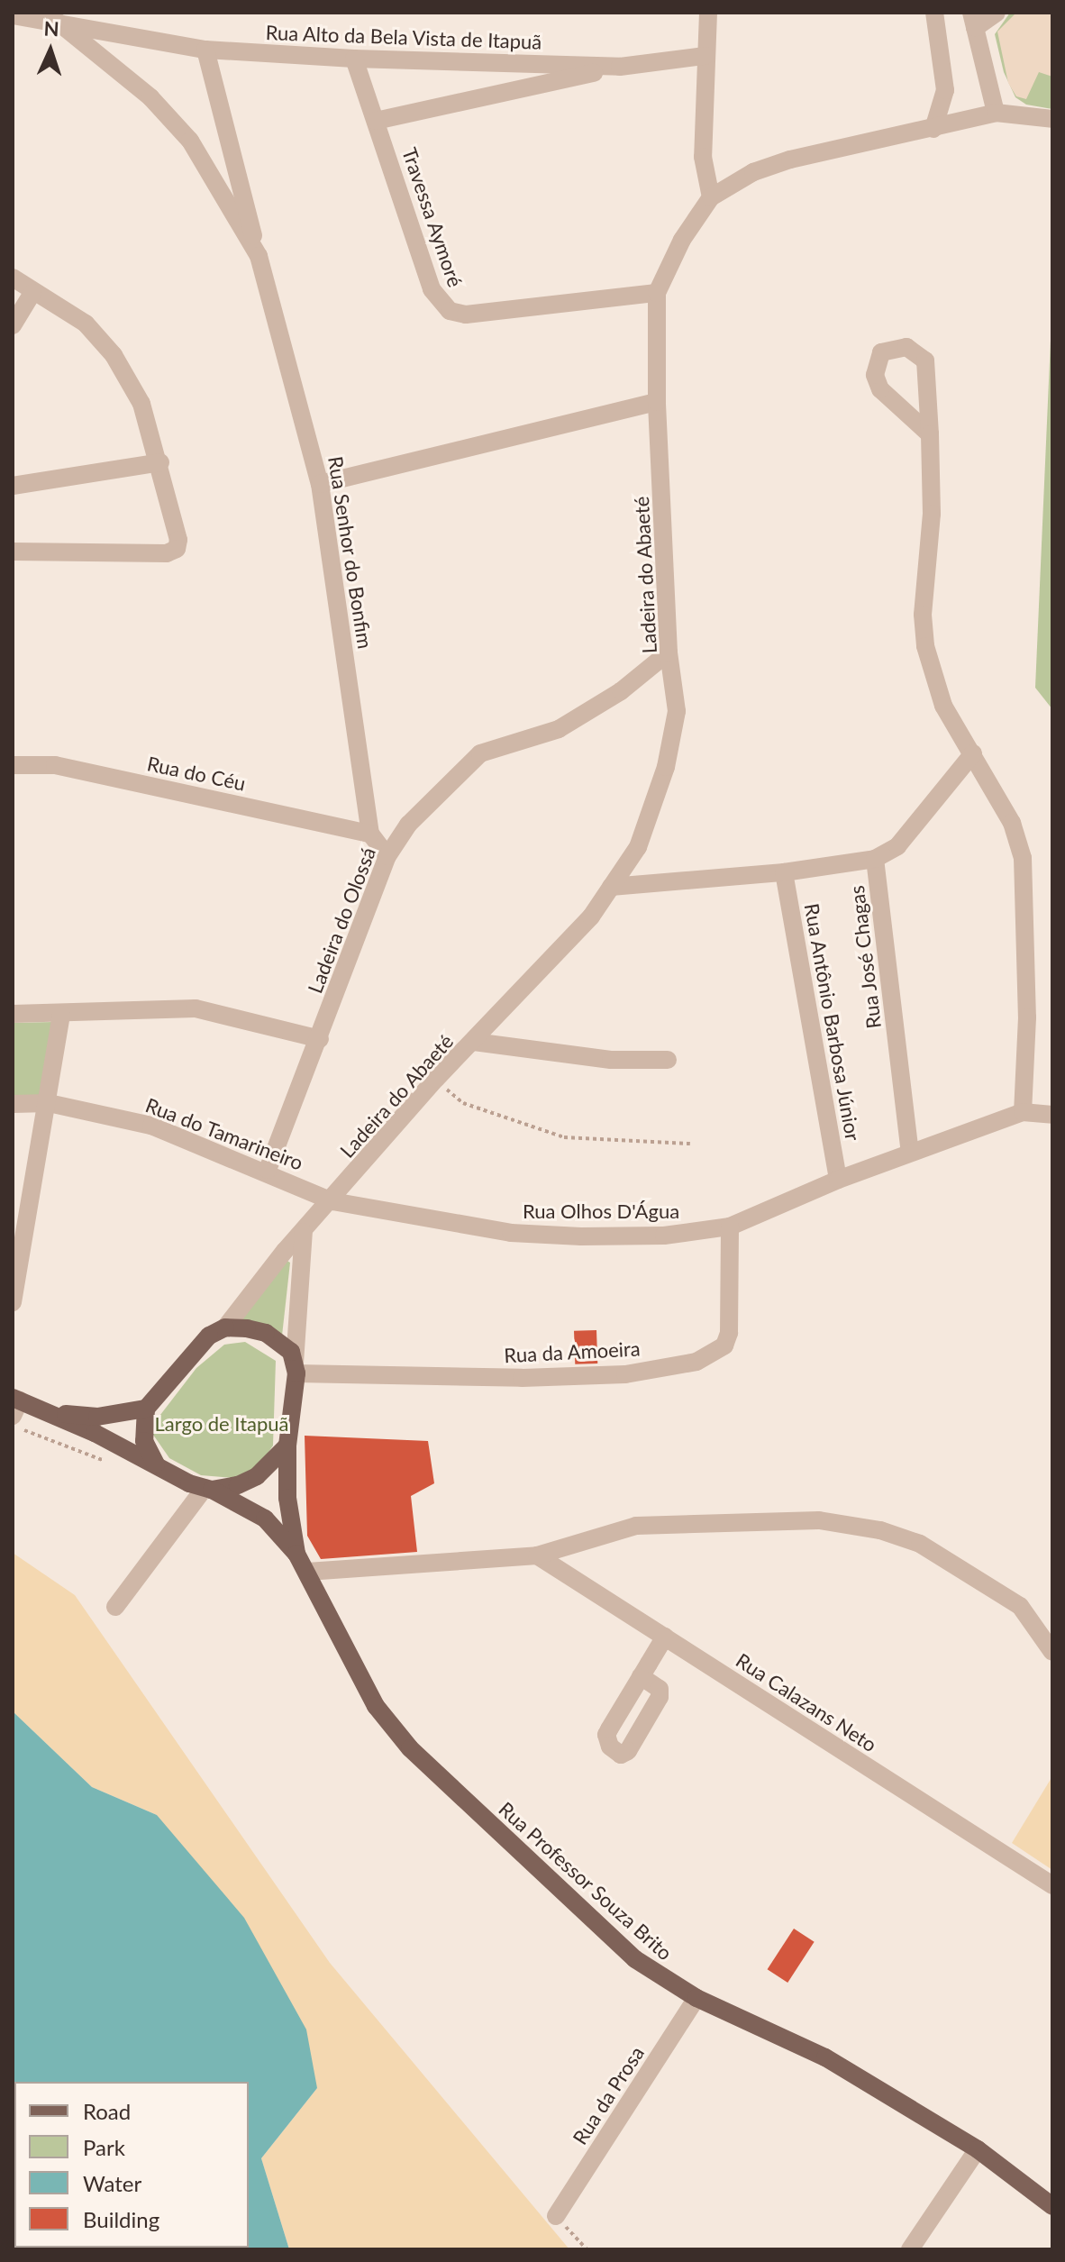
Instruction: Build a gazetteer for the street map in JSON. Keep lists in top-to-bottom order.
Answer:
{
  "streets": {
    "main road": ["Rua Professor Souza Brito"],
    "street": [
      "Rua Alto da Bela Vista de Itapuã",
      "Travessa Aymoré",
      "Rua Senhor do Bonfim",
      "Ladeira do Abaeté",
      "Rua do Céu",
      "Ladeira do Olossá",
      "Rua José Chagas",
      "Rua Antônio Barbosa Júnior",
      "Rua do Tamarineiro",
      "Rua Olhos D'Água",
      "Rua da Amoeira",
      "Rua Calazans Neto",
      "Rua da Prosa"
    ]
  },
  "crossings": [
    ["Rua Alto da Bela Vista de Itapuã", "Travessa Aymoré"],
    ["Rua Alto da Bela Vista de Itapuã", "Rua Senhor do Bonfim"],
    ["Travessa Aymoré", "Ladeira do Abaeté"],
    ["Rua Senhor do Bonfim", "Rua do Céu"],
    ["Rua Senhor do Bonfim", "Ladeira do Olossá"],
    ["Ladeira do Abaeté", "Ladeira do Olossá"],
    ["Ladeira do Abaeté", "Rua do Tamarineiro"],
    ["Ladeira do Abaeté", "Rua Olhos D'Água"],
    ["Ladeira do Abaeté", "Rua da Amoeira"],
    ["Ladeira do Abaeté", "Rua Professor Souza Brito"],
    ["Ladeira do Olossá", "Rua do Tamarineiro"],
    ["Rua José Chagas", "Rua Olhos D'Água"],
    ["Rua Antônio Barbosa Júnior", "Rua Olhos D'Água"],
    ["Rua do Tamarineiro", "Rua Olhos D'Água"],
    ["Rua Olhos D'Água", "Rua da Amoeira"],
    ["Rua da Amoeira", "Rua Professor Souza Brito"],
    ["Rua Professor Souza Brito", "Rua da Prosa"]
  ],
  "parks": ["Largo de Itapuã"],
  "legend": [
    "Road",
    "Park",
    "Water",
    "Building"
  ],
  "north": "top"
}
